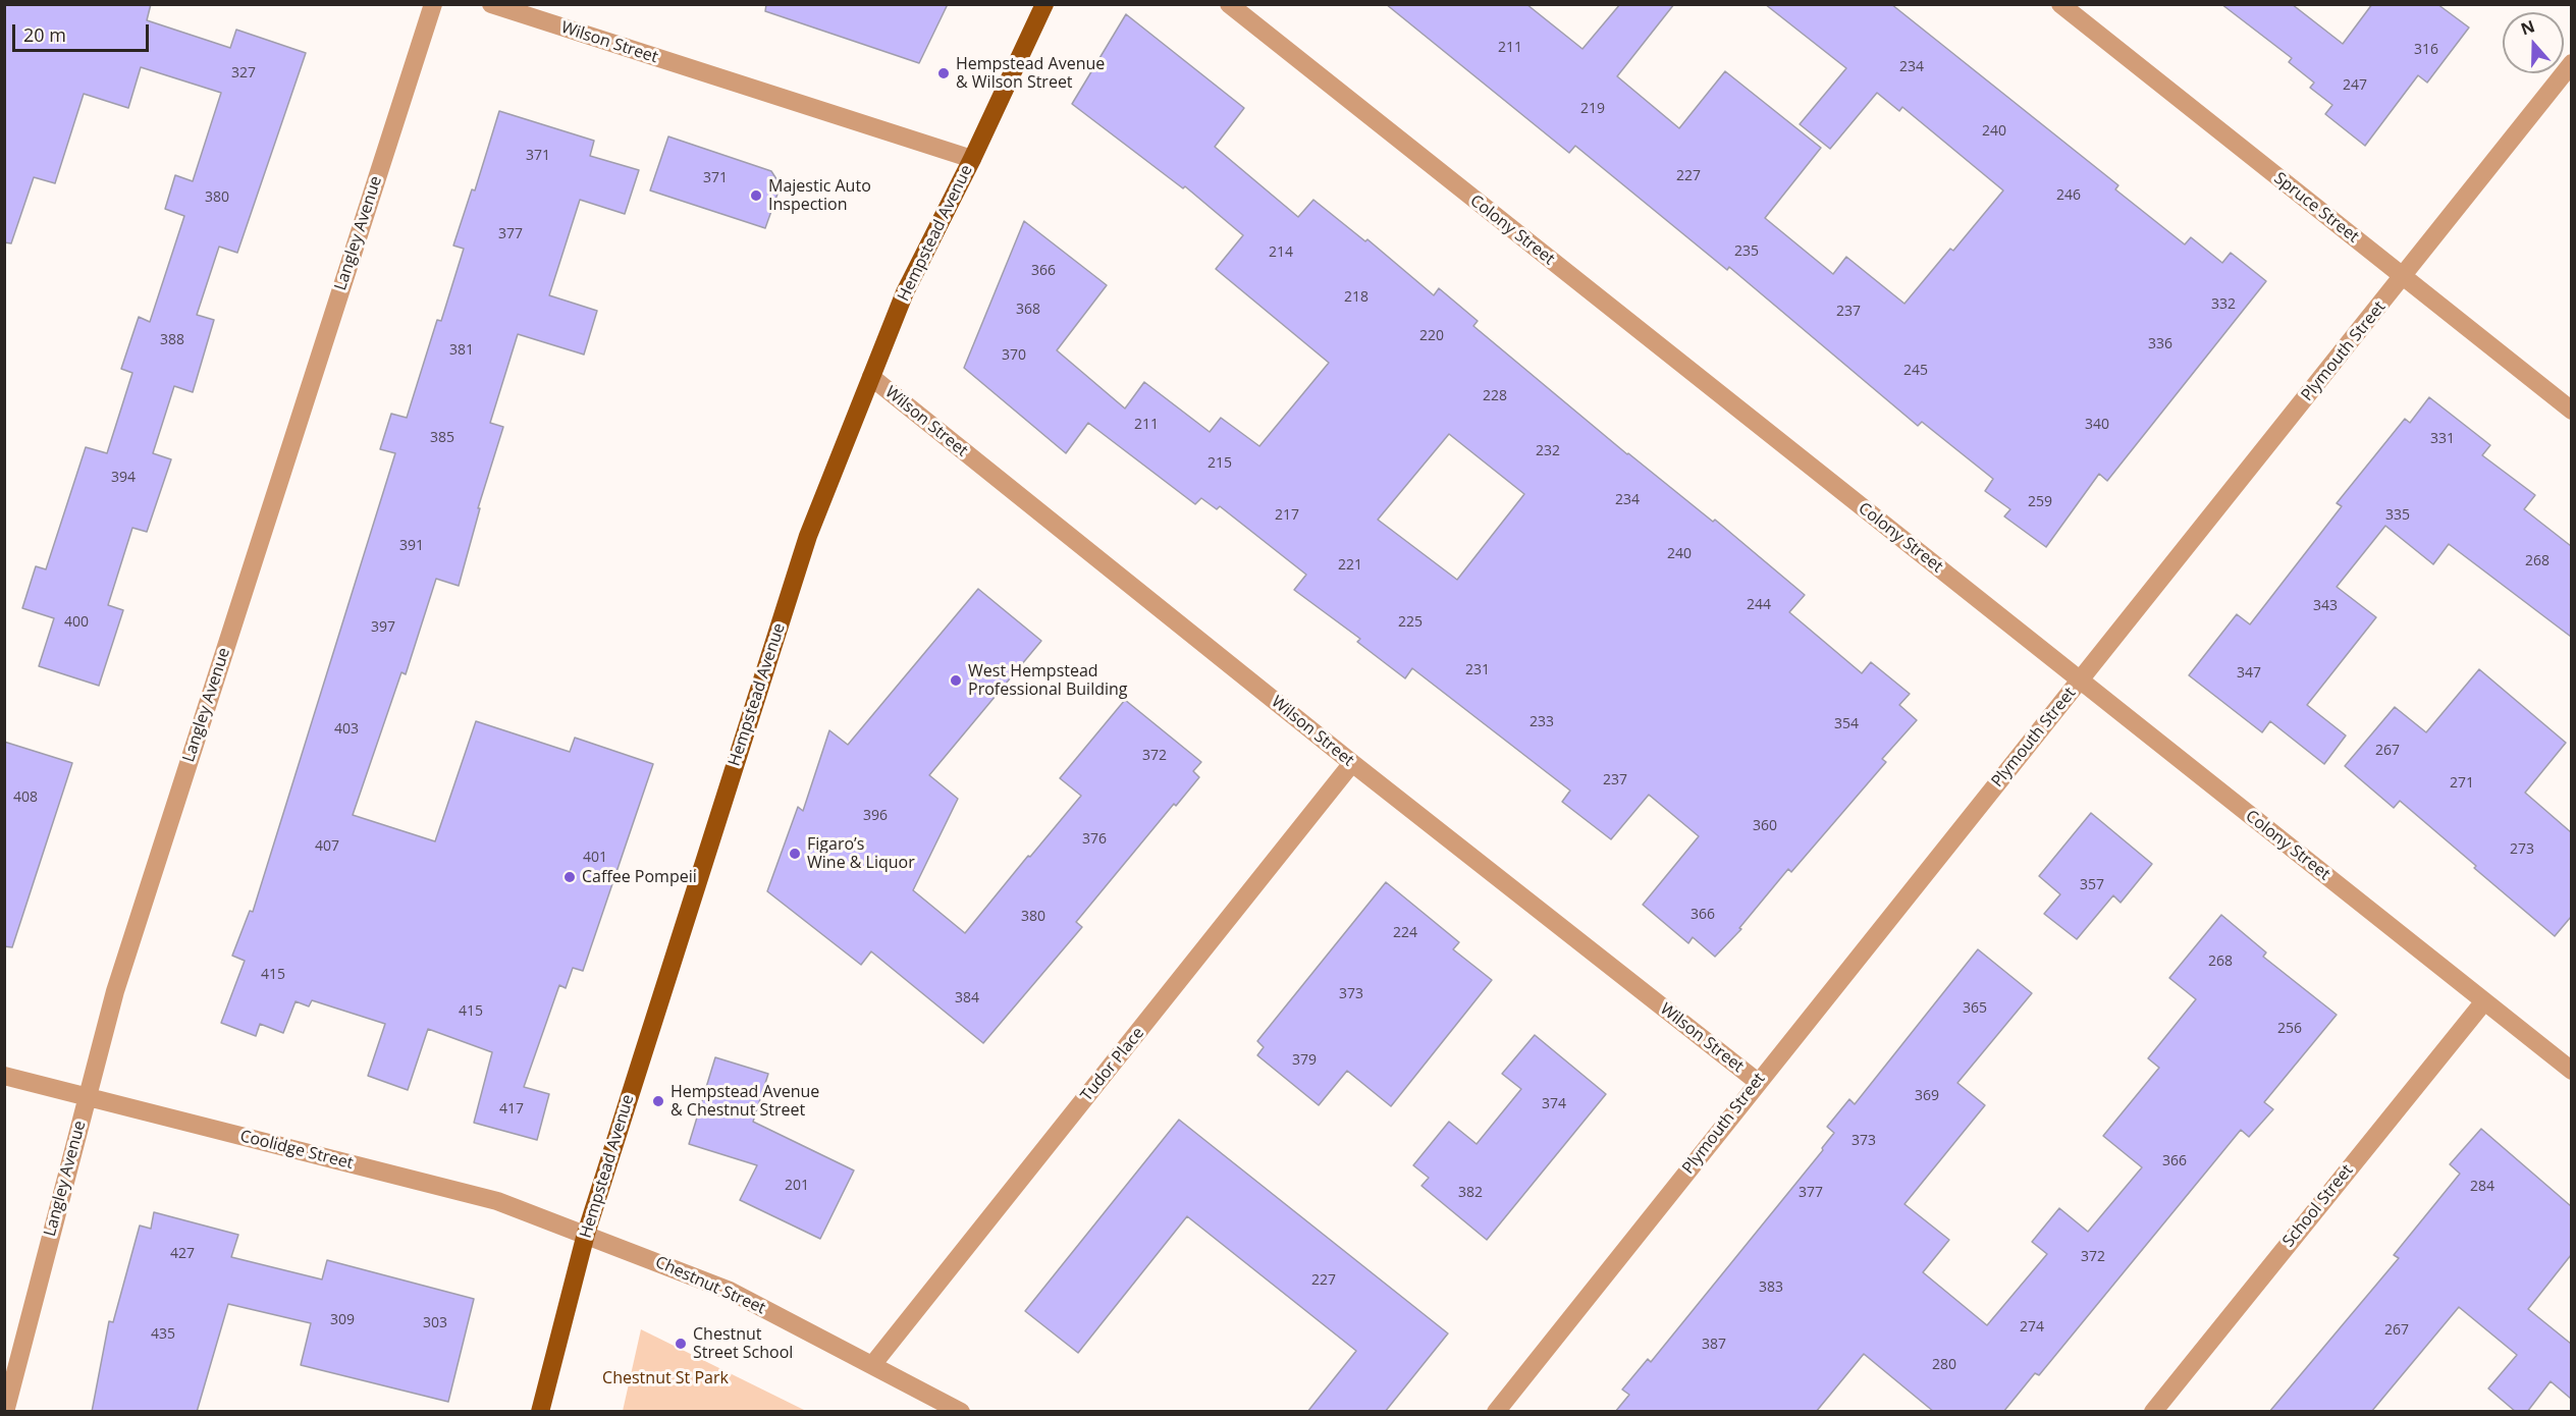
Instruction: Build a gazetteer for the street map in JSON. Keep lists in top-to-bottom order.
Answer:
{
  "streets": {
    "main road": ["Hempstead Avenue"],
    "street": [
      "Wilson Street",
      "Spruce Street",
      "Colony Street",
      "Langley Avenue",
      "Plymouth Street",
      "Tudor Place",
      "Coolidge Street",
      "School Street",
      "Chestnut Street"
    ]
  },
  "crossings": [
    ["Wilson Street", "Hempstead Avenue"],
    ["Wilson Street", "Plymouth Street"],
    ["Wilson Street", "Tudor Place"],
    ["Spruce Street", "Plymouth Street"],
    ["Colony Street", "Plymouth Street"],
    ["Colony Street", "School Street"],
    ["Langley Avenue", "Coolidge Street"],
    ["Hempstead Avenue", "Coolidge Street"],
    ["Hempstead Avenue", "Chestnut Street"],
    ["Tudor Place", "Chestnut Street"],
    ["Coolidge Street", "Chestnut Street"]
  ],
  "parks": ["Chestnut St Park"],
  "places": [
    "Hempstead Avenue & Wilson Street",
    "Majestic Auto Inspection",
    "West Hempstead Professional Building",
    "Figaro’s Wine & Liquor",
    "Caffee Pompeii",
    "Hempstead Avenue & Chestnut Street",
    "Chestnut Street School"
  ],
  "house_numbers": [
    "211",
    "316",
    "234",
    "327",
    "247",
    "219",
    "240",
    "371",
    "227",
    "371",
    "246",
    "380",
    "377",
    "235",
    "214",
    "366",
    "218",
    "332",
    "368",
    "237",
    "220",
    "388",
    "336",
    "381",
    "370",
    "245",
    "228",
    "211",
    "340",
    "385",
    "331",
    "232",
    "215",
    "394",
    "234",
    "259",
    "217",
    "335",
    "391",
    "240",
    "268",
    "221",
    "244",
    "343",
    "400",
    "225",
    "397",
    "231",
    "347",
    "233",
    "354",
    "403",
    "267",
    "372",
    "237",
    "271",
    "408",
    "396",
    "360",
    "376",
    "407",
    "273",
    "401",
    "357",
    "366",
    "380",
    "224",
    "268",
    "415",
    "373",
    "384",
    "365",
    "415",
    "256",
    "379",
    "369",
    "374",
    "417",
    "373",
    "366",
    "201",
    "284",
    "382",
    "377",
    "427",
    "372",
    "227",
    "383",
    "309",
    "303",
    "274",
    "267",
    "435",
    "387",
    "280"
  ],
  "scale_bar": "20 m",
  "north": "top"
}
